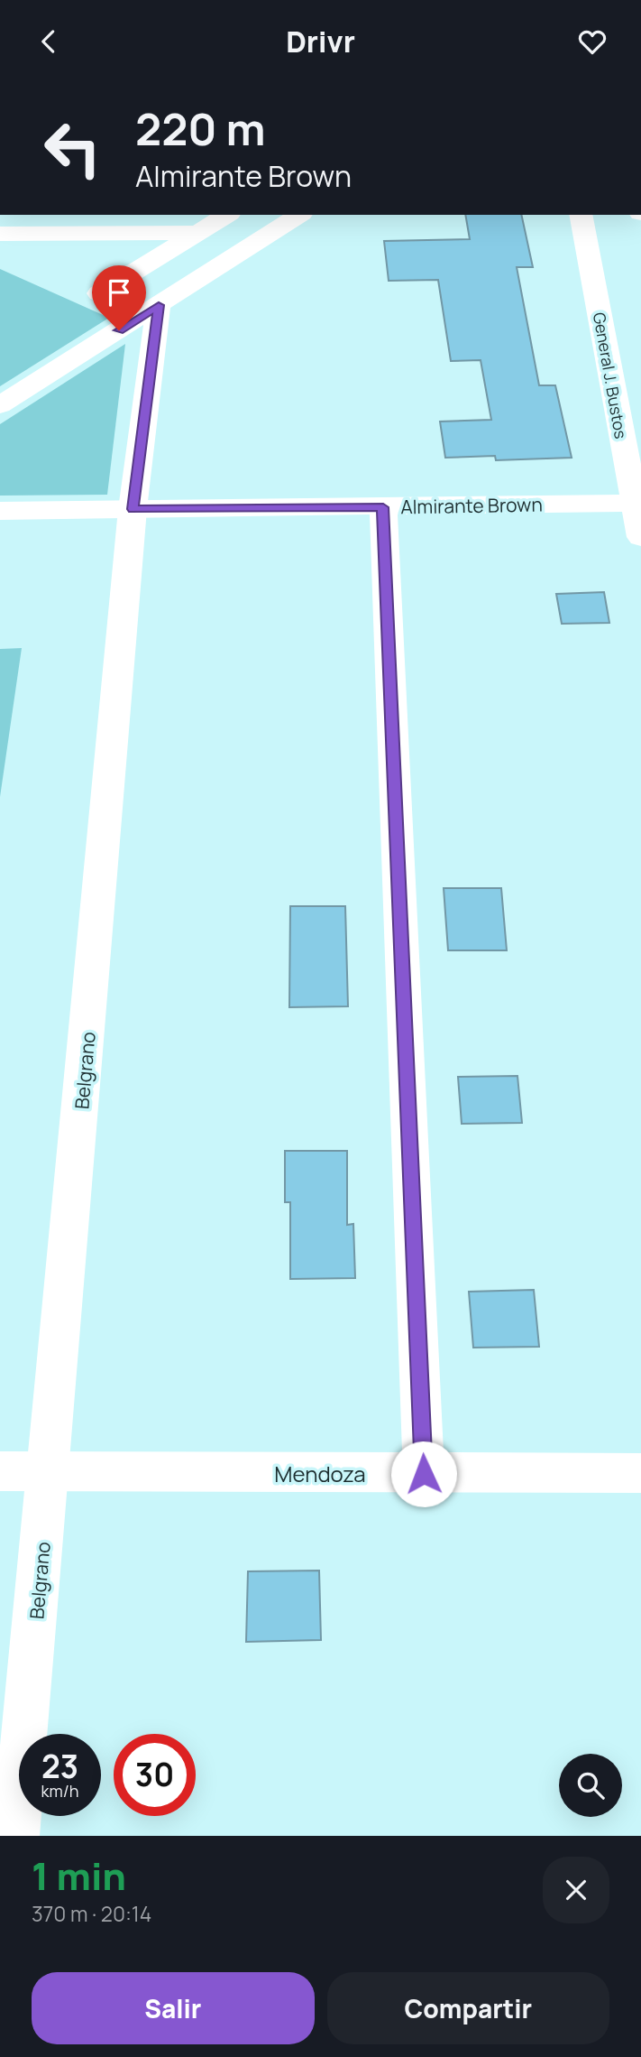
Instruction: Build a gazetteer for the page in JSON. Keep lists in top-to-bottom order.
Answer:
{
  "streets": {
    "street": [
      "General J. Bustos",
      "Almirante Brown",
      "Belgrano",
      "Mendoza"
    ]
  },
  "crossings": [
    ["General J. Bustos", "Almirante Brown"],
    ["Almirante Brown", "Belgrano"],
    ["Belgrano", "Mendoza"]
  ],
  "page": {
    "header": "Drivr",
    "turn": ["220 m", "Almirante Brown"],
    "speed": "23 km/h",
    "limit": "30",
    "heading": ["1 min", "370 m · 20:14"],
    "buttons": ["Salir", "Compartir"]
  }
}
